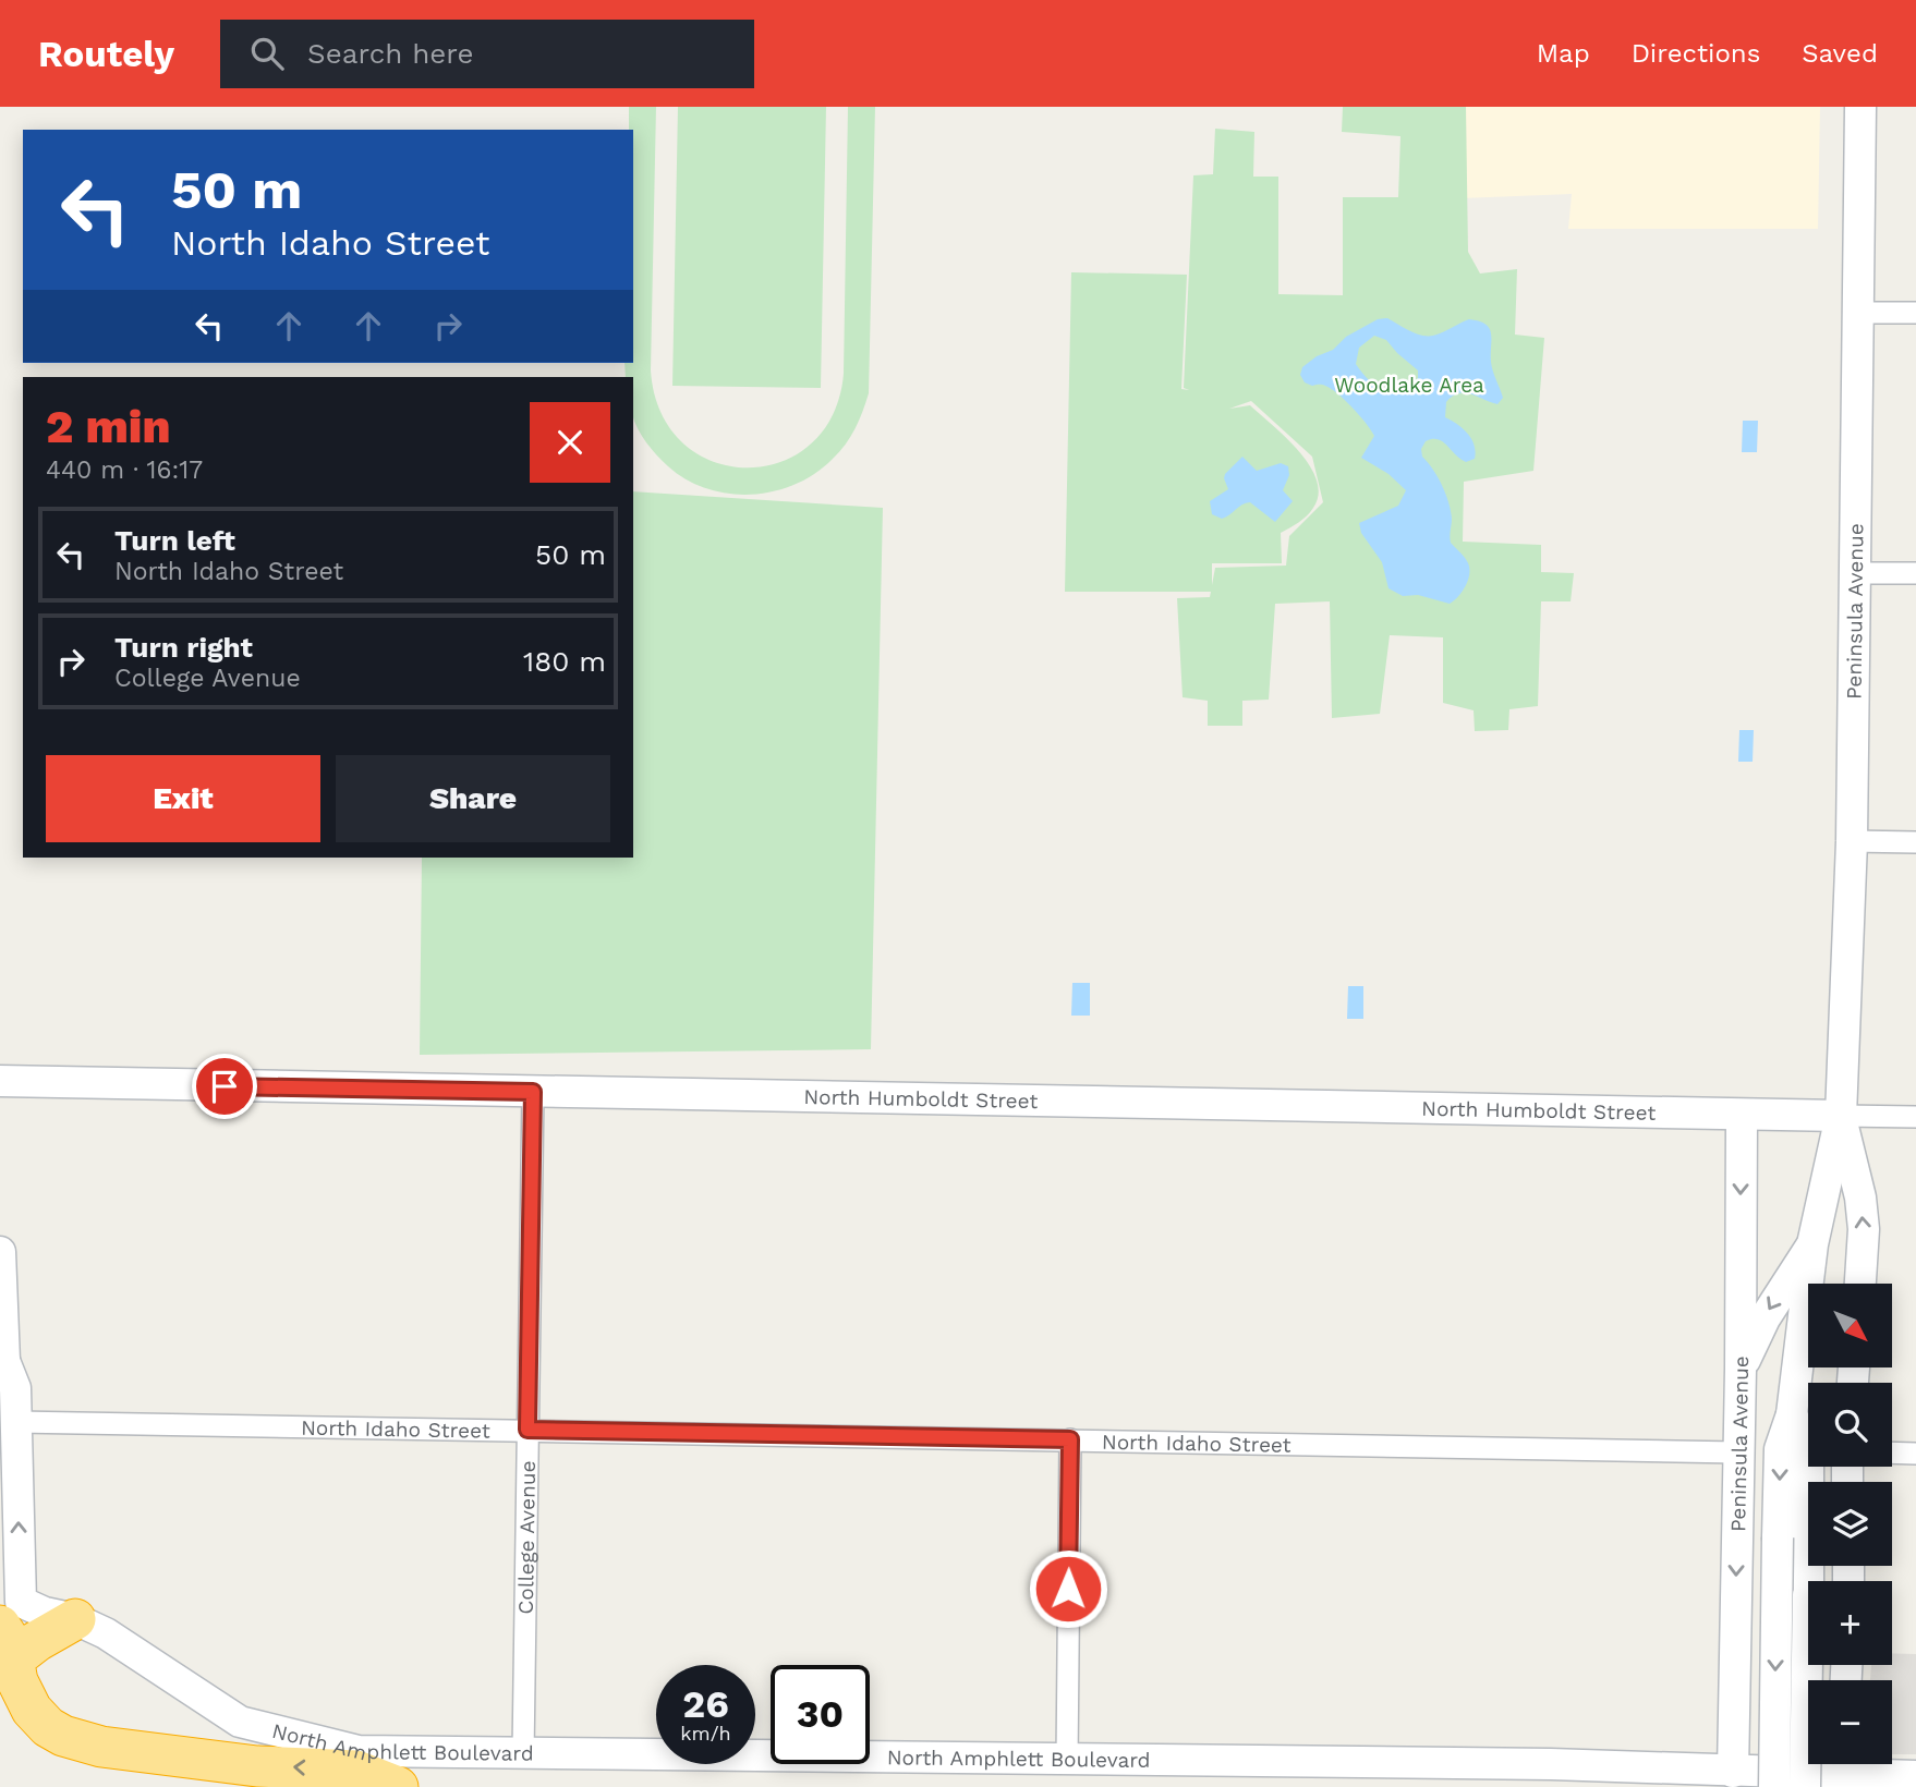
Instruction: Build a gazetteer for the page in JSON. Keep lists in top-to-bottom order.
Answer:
{
  "streets": {
    "street": [
      "Peninsula Avenue",
      "North Humboldt Street",
      "North Idaho Street",
      "College Avenue",
      "North Amphlett Boulevard"
    ]
  },
  "crossings": [
    ["Peninsula Avenue", "North Humboldt Street"],
    ["Peninsula Avenue", "North Idaho Street"],
    ["Peninsula Avenue", "North Amphlett Boulevard"],
    ["North Humboldt Street", "College Avenue"],
    ["North Idaho Street", "College Avenue"],
    ["College Avenue", "North Amphlett Boulevard"]
  ],
  "parks": ["Woodlake Area"],
  "north": "bottom right",
  "page": {
    "header": "Routely",
    "search": "Search here",
    "nav": ["Map", "Directions", "Saved"],
    "turn": ["50 m", "North Idaho Street"],
    "heading": ["2 min", "440 m · 16:17"],
    "list": [
      {
        "name": "Turn left",
        "note": "North Idaho Street",
        "value": "50 m"
      },
      {
        "name": "Turn right",
        "note": "College Avenue",
        "value": "180 m"
      }
    ],
    "buttons": ["Exit", "Share"],
    "map_buttons": ["+", "−"],
    "speed": "26 km/h",
    "limit": "30"
  }
}
